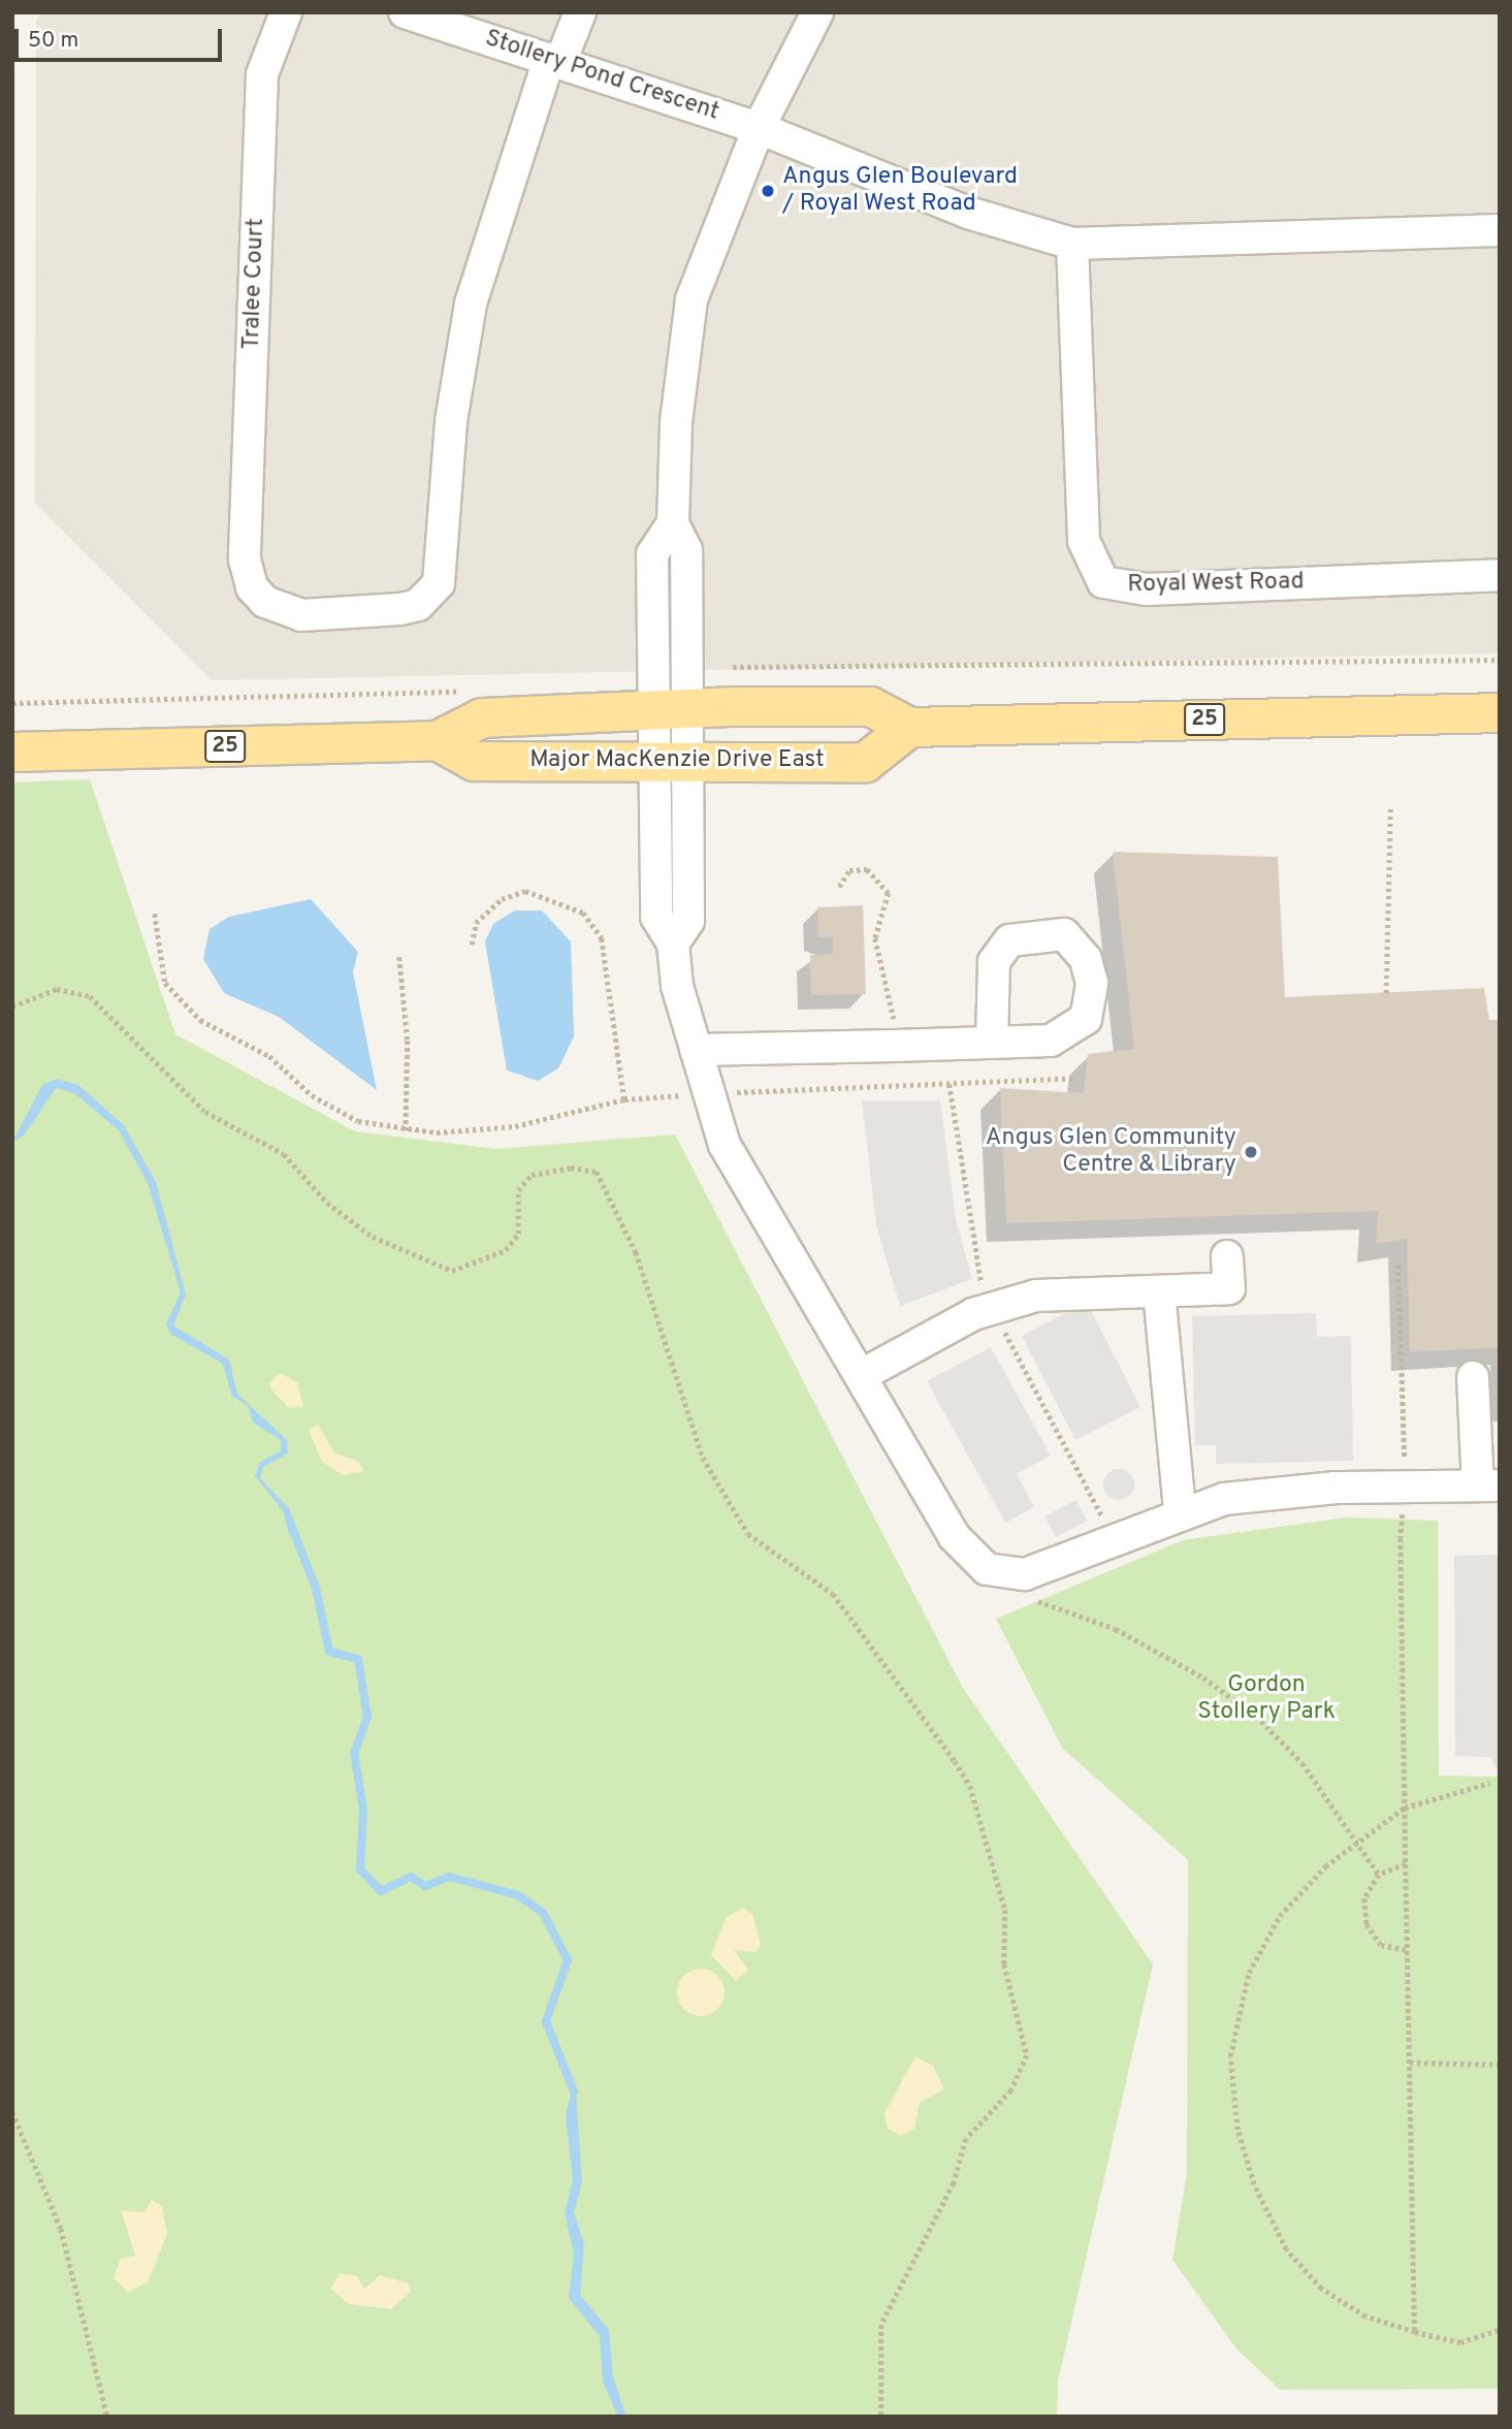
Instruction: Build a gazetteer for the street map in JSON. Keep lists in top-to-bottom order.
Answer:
{
  "streets": {
    "main road": ["25", "Major MacKenzie Drive East"],
    "street": ["Stollery Pond Crescent", "Tralee Court", "Royal West Road"]
  },
  "crossings": [
    ["Stollery Pond Crescent", "Tralee Court"]
  ],
  "parks": ["Gordon Stollery Park"],
  "places": ["Angus Glen Boulevard / Royal West Road", "Angus Glen Community Centre & Library"],
  "scale_bar": "50 m"
}
